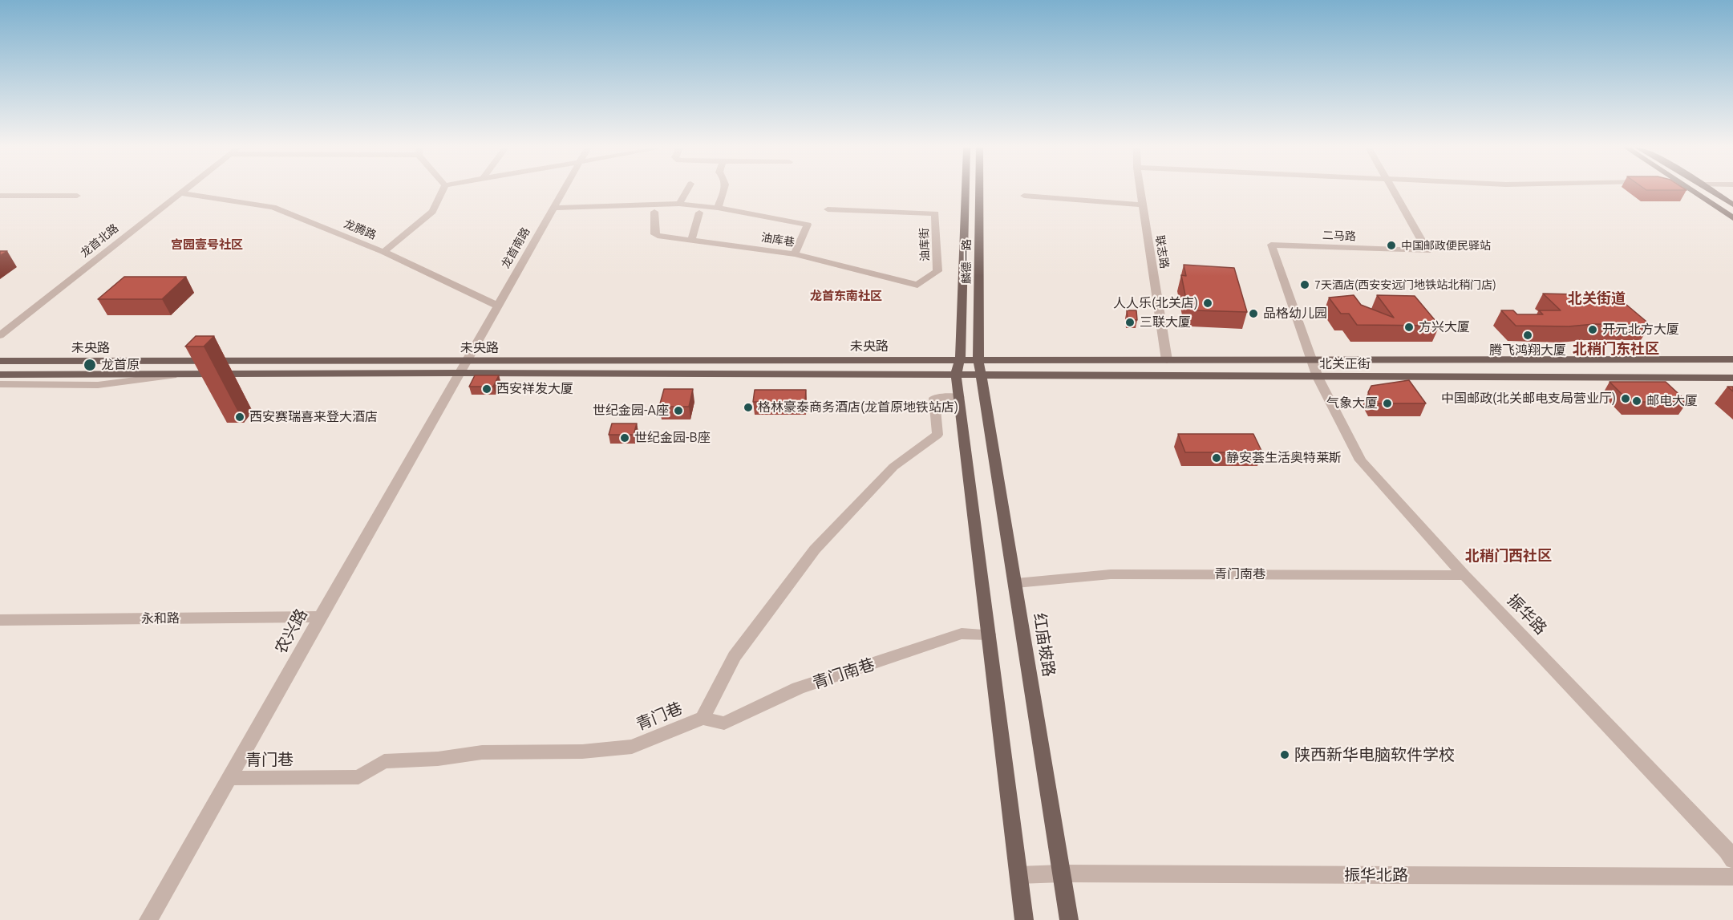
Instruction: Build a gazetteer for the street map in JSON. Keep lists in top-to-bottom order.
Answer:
{
  "streets": {
    "main road": [
      "麟德一路",
      "未央路",
      "北关正街",
      "红庙坡路"
    ],
    "street": [
      "龙腾路",
      "二马路",
      "油库巷",
      "龙首北路",
      "油库街",
      "龙首南路",
      "联志路",
      "青门南巷",
      "振华路",
      "永和路",
      "农兴路",
      "青门巷",
      "振华北路"
    ]
  },
  "crossings": [
    ["龙腾路", "龙首北路"],
    ["龙腾路", "龙首南路"],
    ["二马路", "北关正街"],
    ["二马路", "振华路"],
    ["油库巷", "油库街"],
    ["龙首南路", "未央路"],
    ["龙首南路", "农兴路"],
    ["联志路", "北关正街"],
    ["麟德一路", "未央路"],
    ["麟德一路", "北关正街"],
    ["麟德一路", "红庙坡路"],
    ["未央路", "北关正街"],
    ["未央路", "农兴路"],
    ["北关正街", "振华路"],
    ["北关正街", "红庙坡路"],
    ["青门南巷", "振华路"],
    ["青门南巷", "红庙坡路"],
    ["青门南巷", "青门巷"],
    ["永和路", "农兴路"],
    ["农兴路", "青门巷"],
    ["红庙坡路", "振华北路"]
  ],
  "districts": [
    "宫园壹号社区",
    "龙首东南社区",
    "北关街道",
    "北稍门东社区",
    "北稍门西社区"
  ],
  "places": [
    "中国邮政便民驿站",
    "7天酒店(西安安远门地铁站北稍门店)",
    "人人乐(北关店)",
    "品格幼儿园",
    "三联大厦",
    "方兴大厦",
    "开元北方大厦",
    "腾飞鸿翔大厦",
    "龙首原",
    "西安祥发大厦",
    "中国邮政(北关邮电支局营业厅)",
    "邮电大厦",
    "气象大厦",
    "格林豪泰商务酒店(龙首原地铁站店)",
    "世纪金园-A座",
    "西安赛瑞喜来登大酒店",
    "世纪金园-B座",
    "静安荟生活奥特莱斯",
    "陕西新华电脑软件学校"
  ]
}
